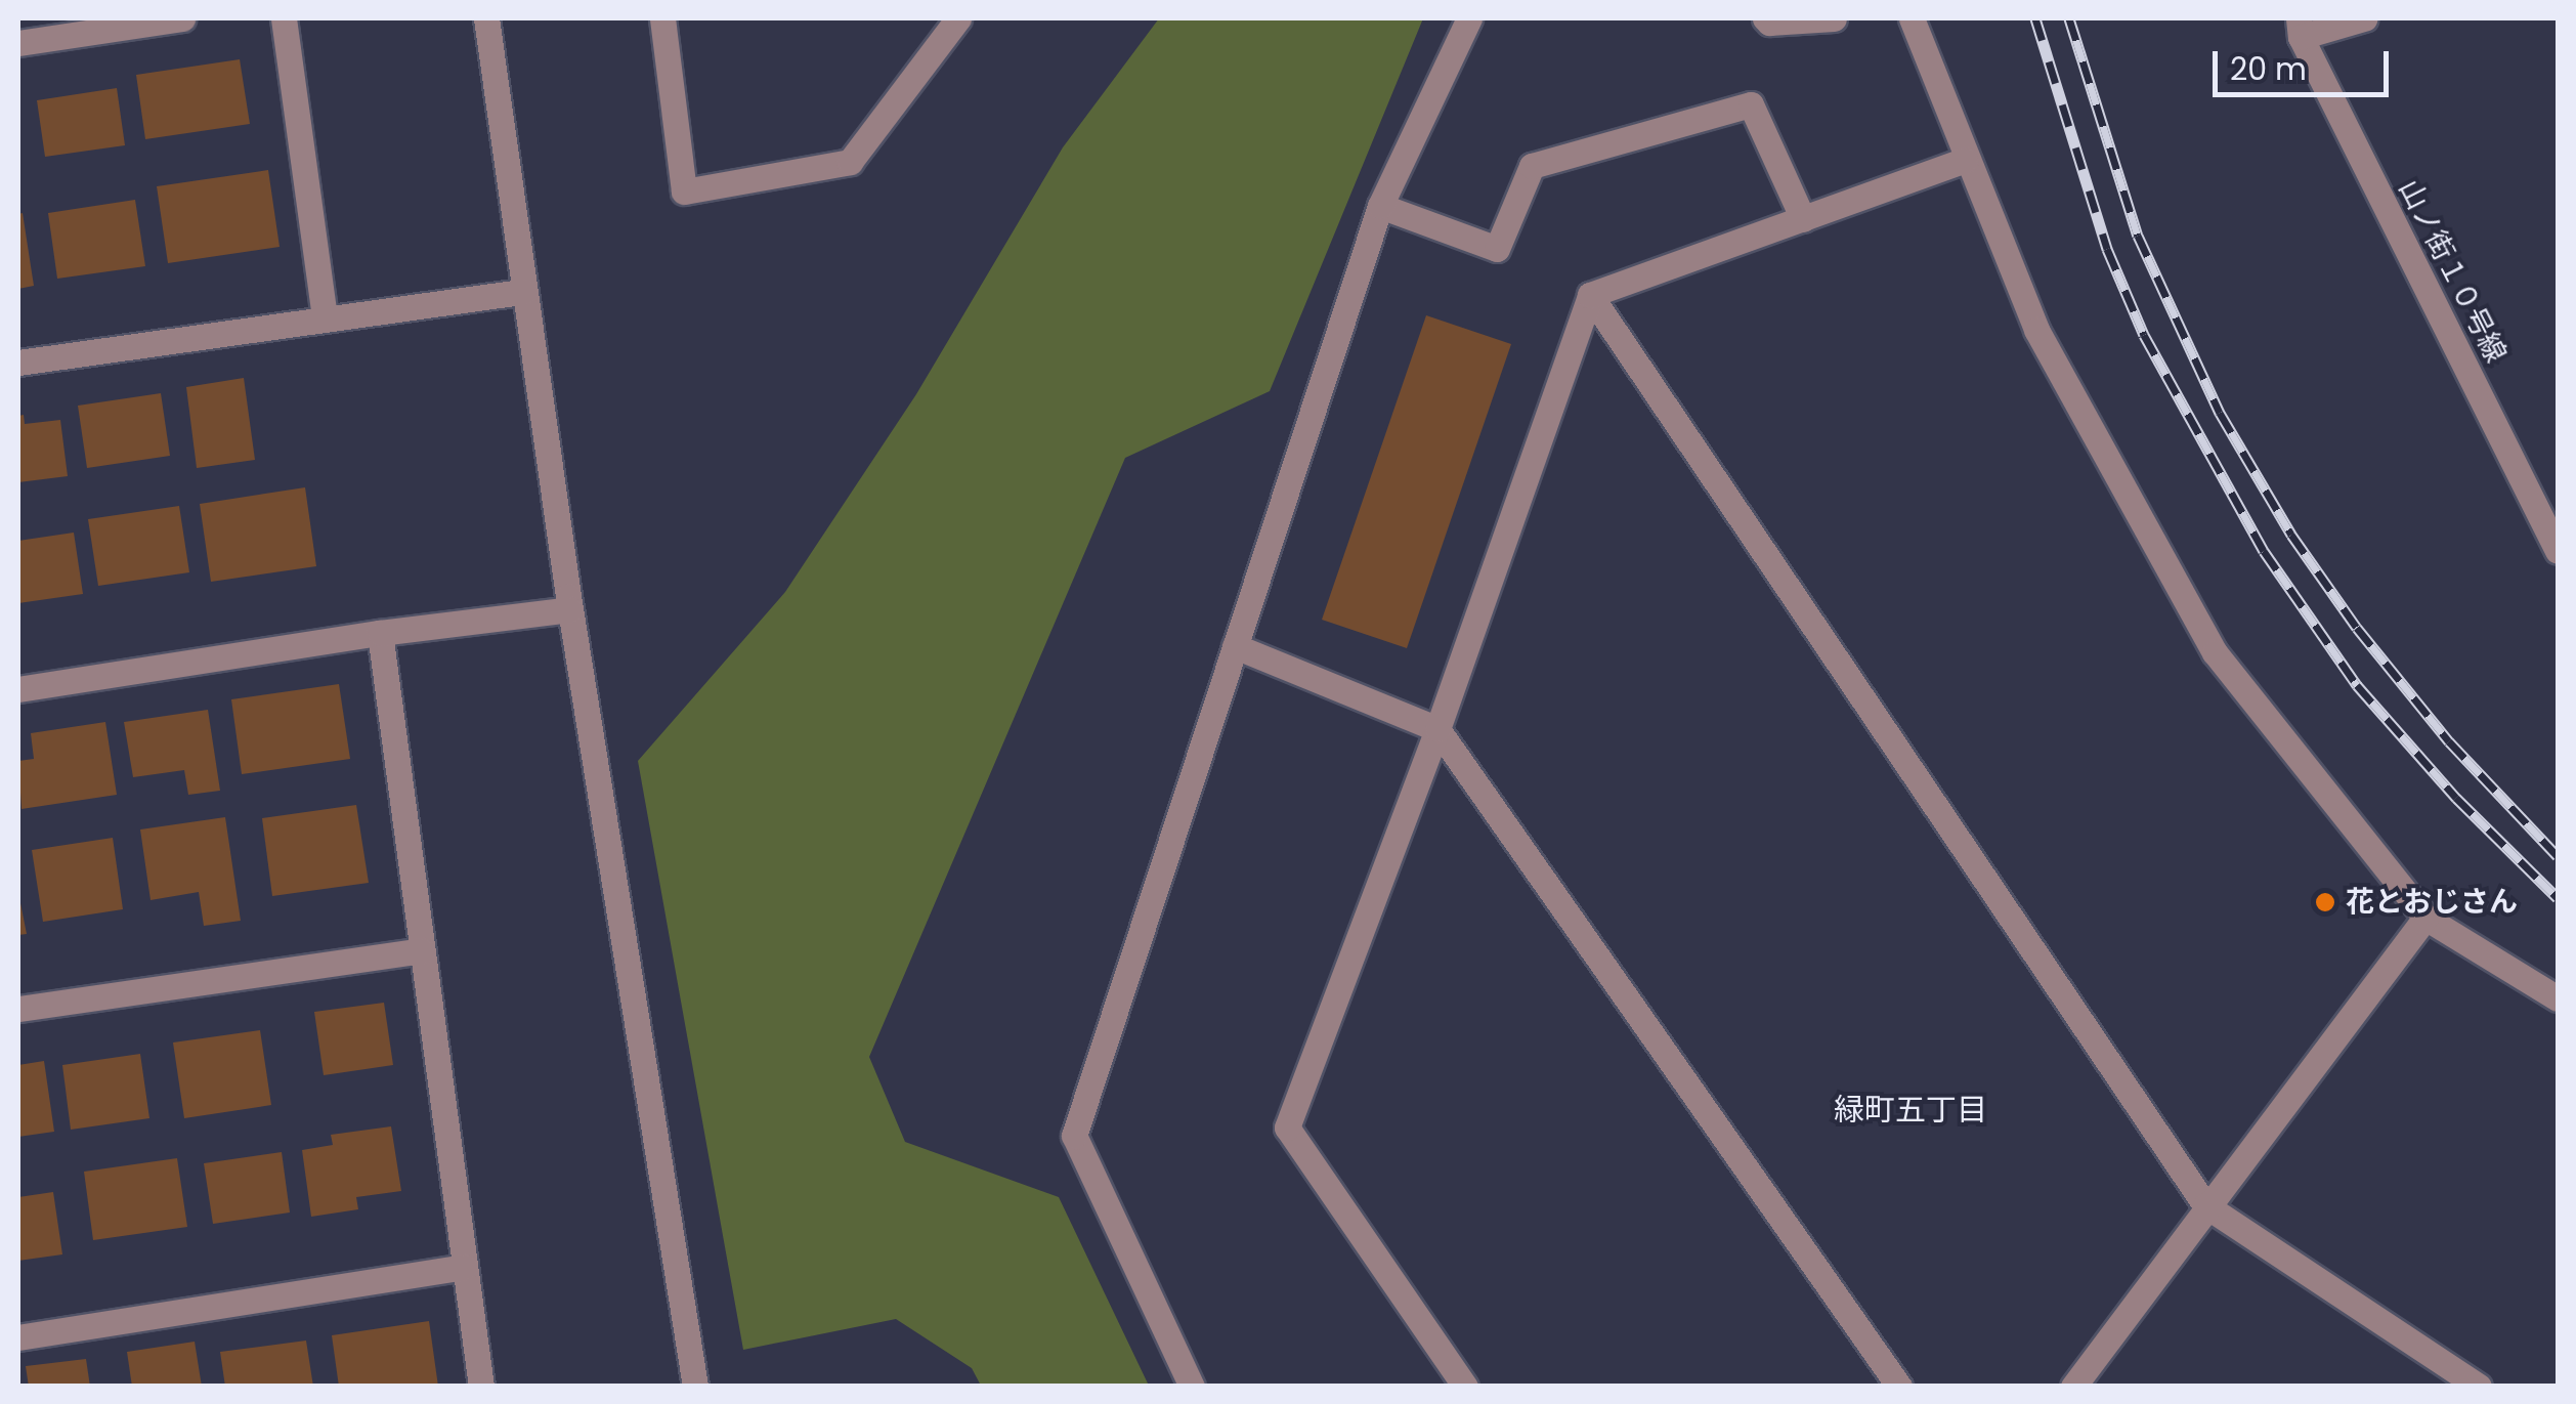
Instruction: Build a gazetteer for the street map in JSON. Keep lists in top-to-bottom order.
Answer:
{
  "streets": {
    "street": ["山ノ街１０号線"]
  },
  "districts": ["緑町五丁目"],
  "places": ["花とおじさん"],
  "scale_bar": "20 m"
}
